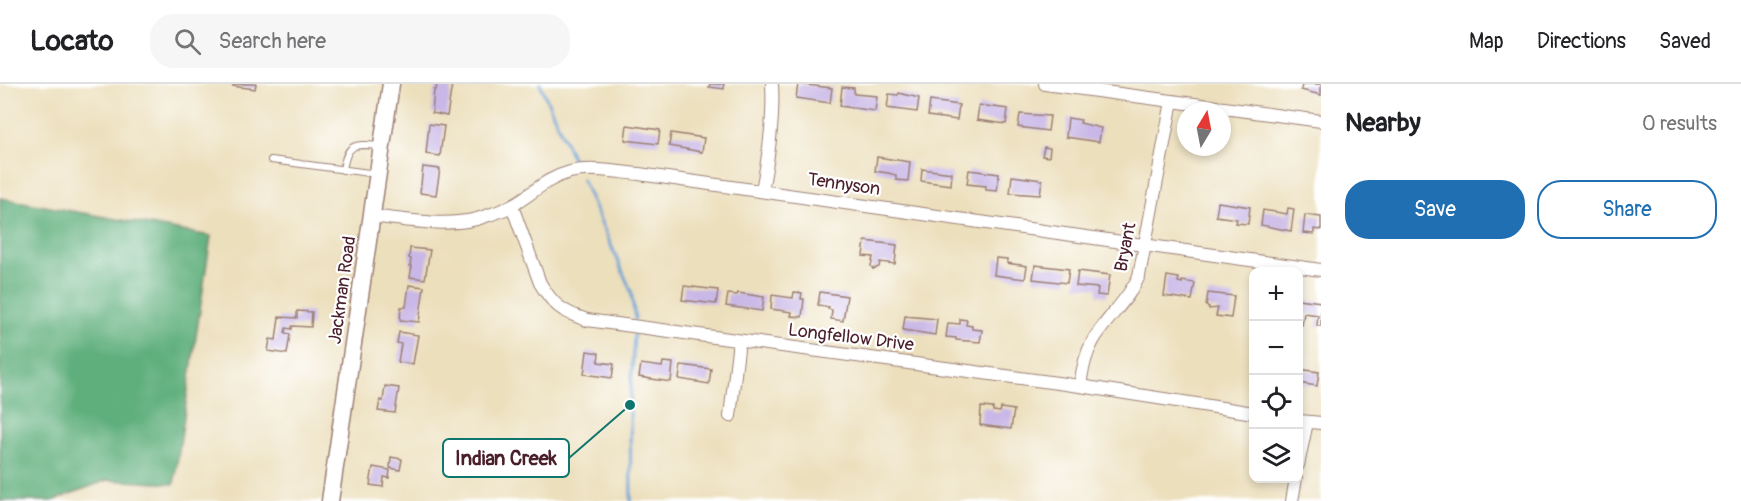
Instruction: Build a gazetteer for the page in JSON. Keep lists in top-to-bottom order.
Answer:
{
  "streets": {
    "street": [
      "Tennyson",
      "Bryant",
      "Jackman Road",
      "Longfellow Drive"
    ]
  },
  "crossings": [
    ["Tennyson", "Bryant"],
    ["Tennyson", "Jackman Road"],
    ["Tennyson", "Longfellow Drive"],
    ["Bryant", "Longfellow Drive"]
  ],
  "places": ["Indian Creek"],
  "north": "top",
  "page": {
    "header": "Locato",
    "search": "Search here",
    "nav": ["Map", "Directions", "Saved"],
    "heading": ["Nearby", "0 results"],
    "buttons": ["Save", "Share"],
    "map_buttons": ["+", "−"]
  }
}
